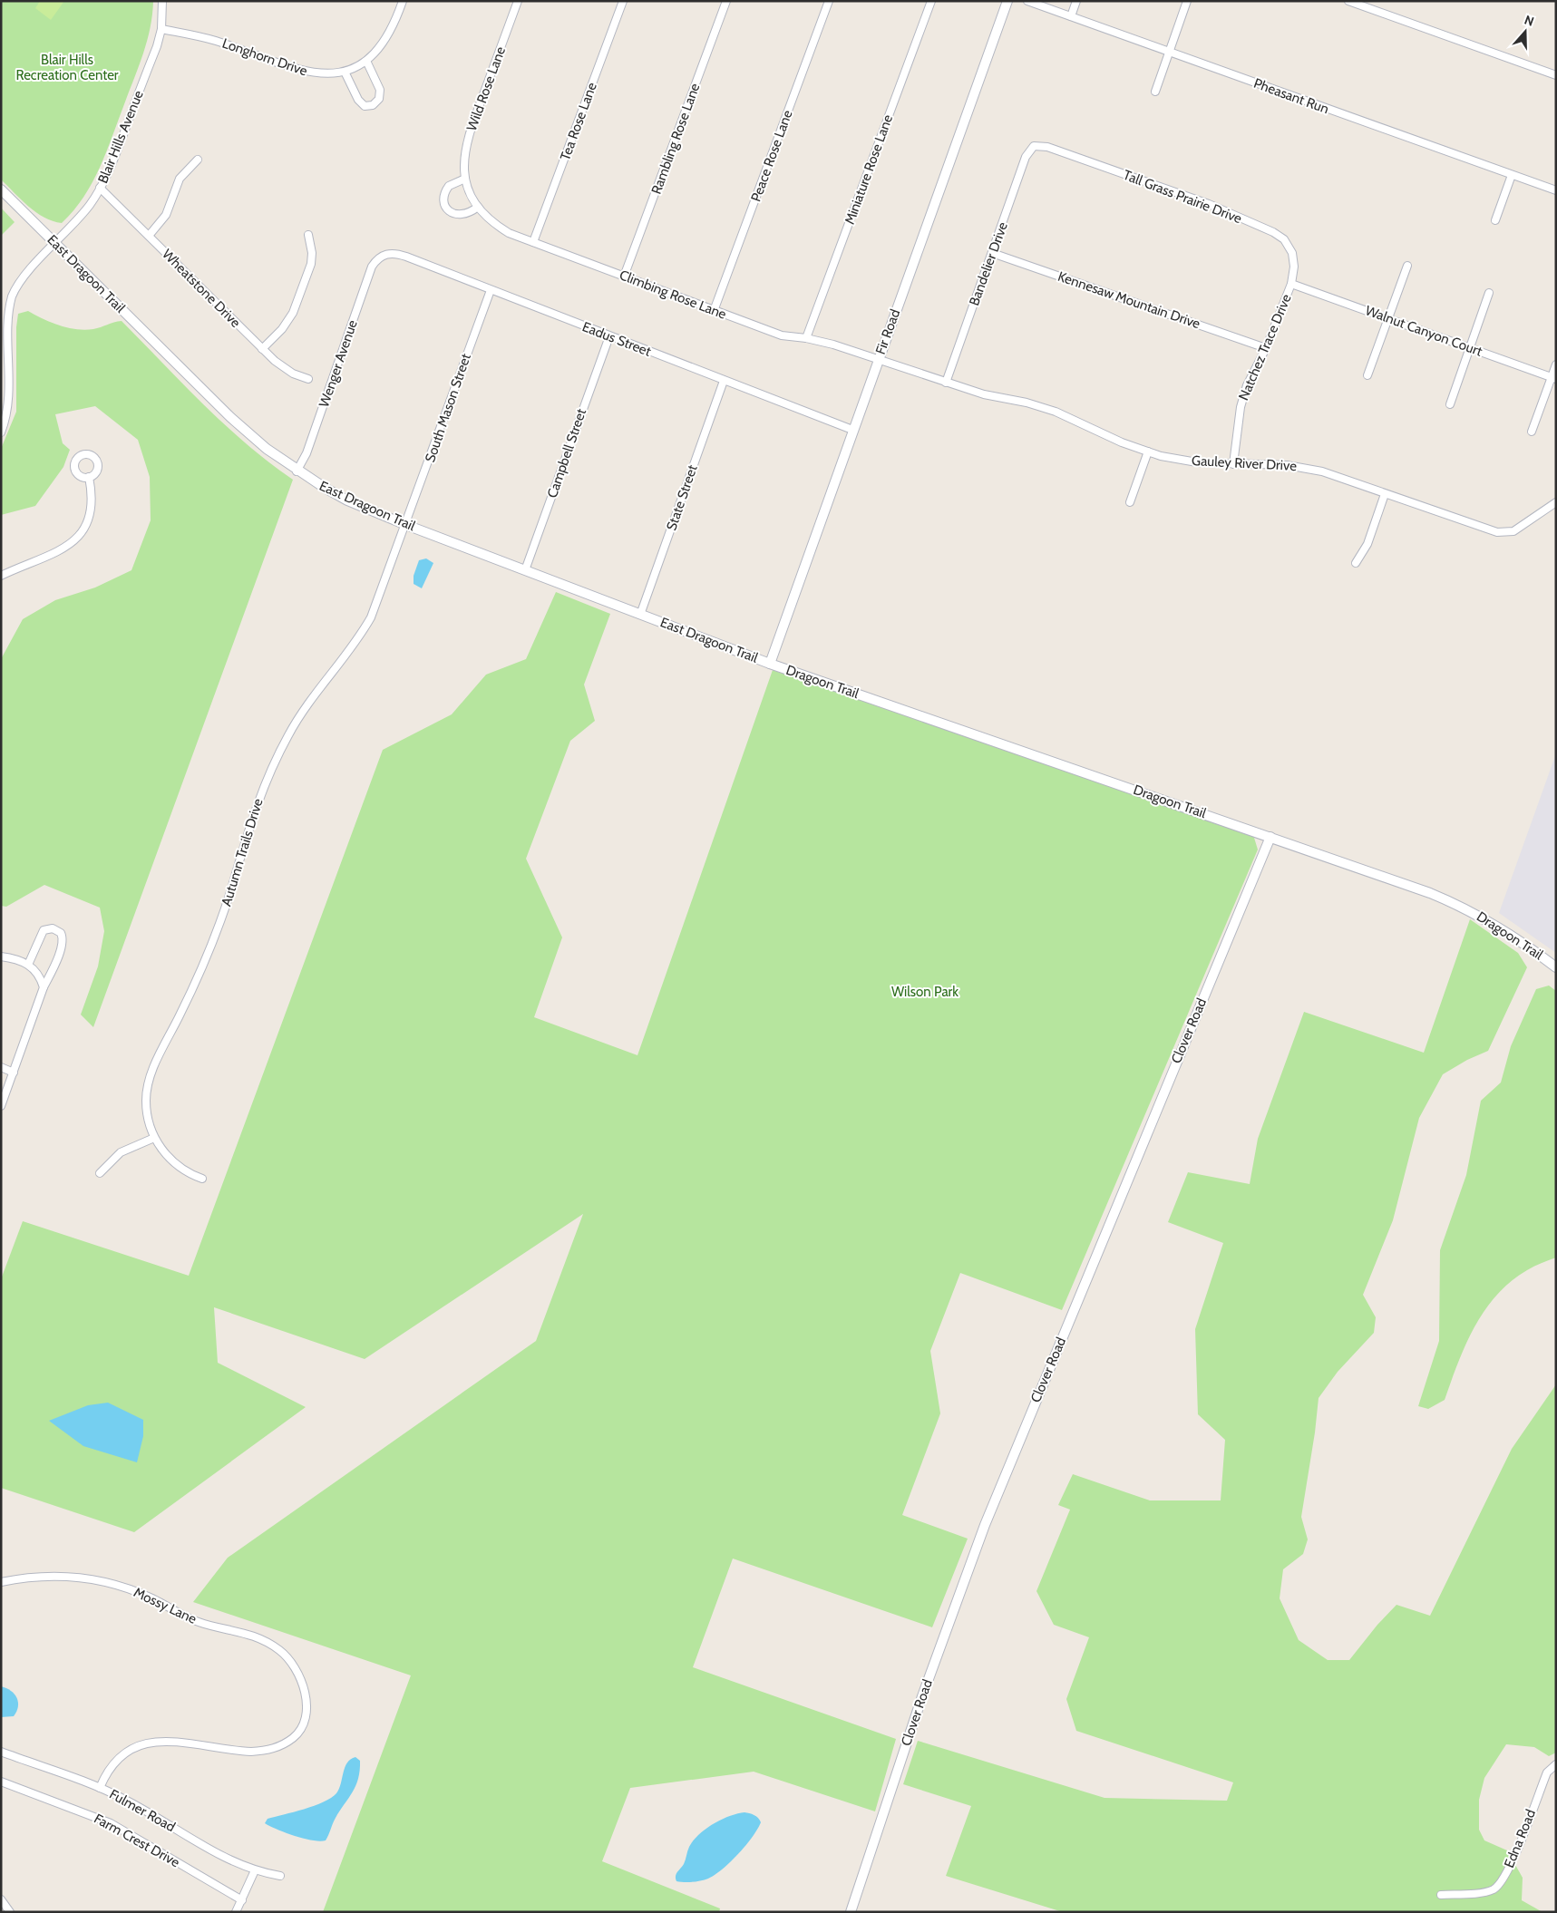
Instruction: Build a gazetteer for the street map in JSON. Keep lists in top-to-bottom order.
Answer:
{
  "streets": {
    "street": [
      "Longhorn Drive",
      "Wild Rose Lane",
      "Pheasant Run",
      "Tea Rose Lane",
      "Blair Hills Avenue",
      "Rambling Rose Lane",
      "Peace Rose Lane",
      "Miniature Rose Lane",
      "Tall Grass Prairie Drive",
      "Bandelier Drive",
      "East Dragoon Trail",
      "Wheatstone Drive",
      "Climbing Rose Lane",
      "Kennesaw Mountain Drive",
      "Walnut Canyon Court",
      "Fir Road",
      "Eadus Street",
      "Natchez Trace Drive",
      "Wenger Avenue",
      "South Mason Street",
      "Campbell Street",
      "Gauley River Drive",
      "State Street",
      "Dragoon Trail",
      "Autumn Trails Drive",
      "Clover Road",
      "Mossy Lane",
      "Fulmer Road",
      "Edna Road",
      "Farm Crest Drive"
    ]
  },
  "crossings": [
    ["Longhorn Drive", "Blair Hills Avenue"],
    ["Wild Rose Lane", "Climbing Rose Lane"],
    ["Tea Rose Lane", "Climbing Rose Lane"],
    ["Blair Hills Avenue", "East Dragoon Trail"],
    ["Blair Hills Avenue", "Wheatstone Drive"],
    ["Rambling Rose Lane", "Climbing Rose Lane"],
    ["Peace Rose Lane", "Climbing Rose Lane"],
    ["Miniature Rose Lane", "Climbing Rose Lane"],
    ["Tall Grass Prairie Drive", "Bandelier Drive"],
    ["Tall Grass Prairie Drive", "Walnut Canyon Court"],
    ["Tall Grass Prairie Drive", "Natchez Trace Drive"],
    ["Bandelier Drive", "Kennesaw Mountain Drive"],
    ["Bandelier Drive", "Gauley River Drive"],
    ["East Dragoon Trail", "Fir Road"],
    ["East Dragoon Trail", "Wenger Avenue"],
    ["East Dragoon Trail", "South Mason Street"],
    ["East Dragoon Trail", "Campbell Street"],
    ["East Dragoon Trail", "State Street"],
    ["East Dragoon Trail", "Dragoon Trail"],
    ["East Dragoon Trail", "Autumn Trails Drive"],
    ["Climbing Rose Lane", "Fir Road"],
    ["Climbing Rose Lane", "Gauley River Drive"],
    ["Kennesaw Mountain Drive", "Natchez Trace Drive"],
    ["Walnut Canyon Court", "Natchez Trace Drive"],
    ["Fir Road", "Eadus Street"],
    ["Fir Road", "Gauley River Drive"],
    ["Fir Road", "Dragoon Trail"],
    ["Eadus Street", "Wenger Avenue"],
    ["Eadus Street", "South Mason Street"],
    ["Eadus Street", "Campbell Street"],
    ["Eadus Street", "State Street"],
    ["Natchez Trace Drive", "Gauley River Drive"],
    ["South Mason Street", "Autumn Trails Drive"],
    ["Dragoon Trail", "Clover Road"],
    ["Mossy Lane", "Fulmer Road"]
  ],
  "parks": ["Blair Hills Recreation Center", "Wilson Park"],
  "north": "top"
}
